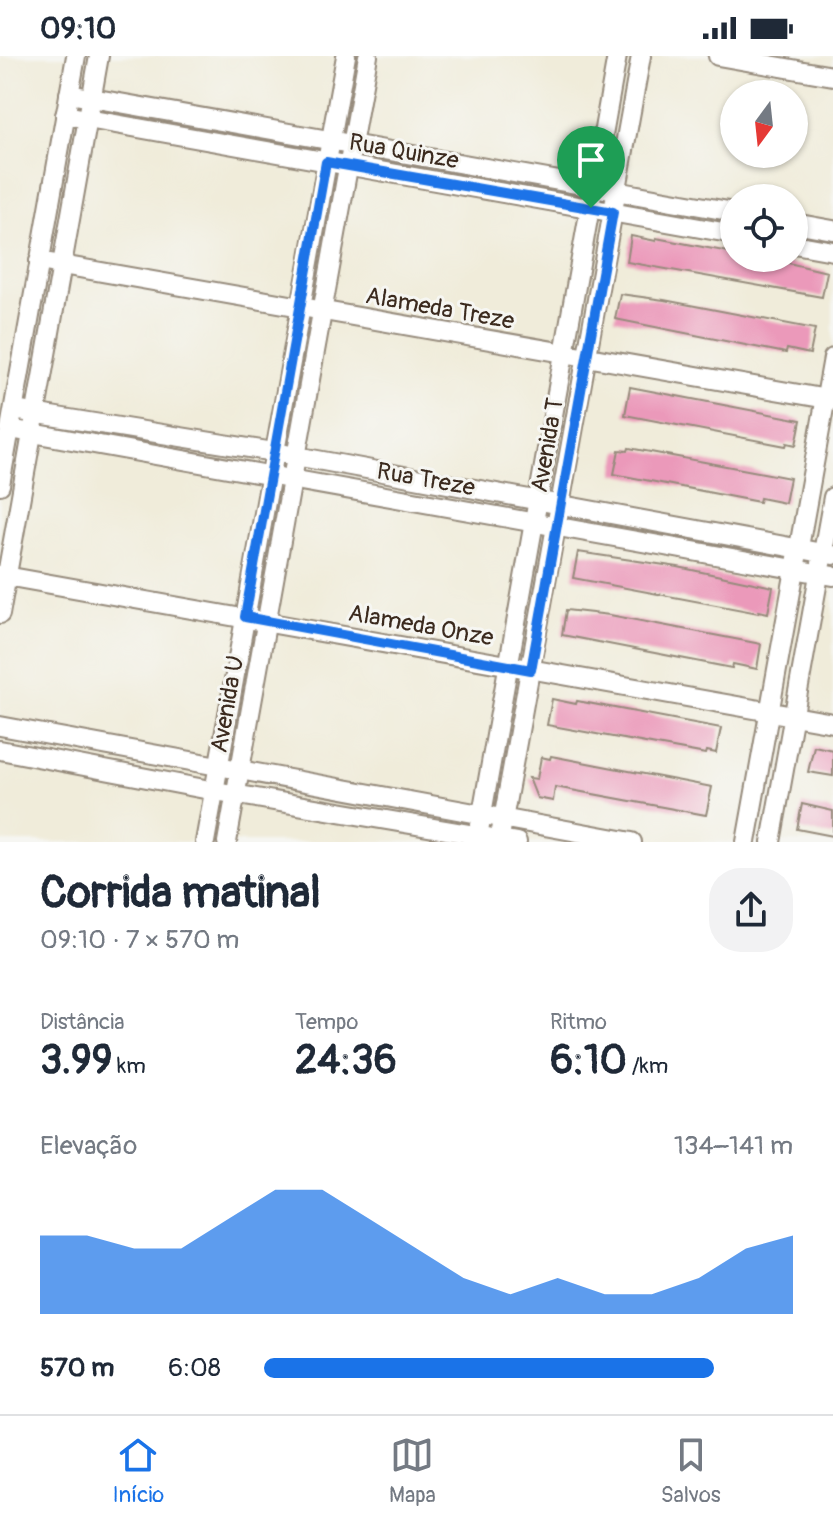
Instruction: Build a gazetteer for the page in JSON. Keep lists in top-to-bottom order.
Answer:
{
  "streets": {
    "street": [
      "Rua Quinze",
      "Alameda Treze",
      "Avenida T",
      "Rua Treze",
      "Alameda Onze",
      "Avenida U"
    ]
  },
  "crossings": [
    ["Rua Quinze", "Avenida T"],
    ["Rua Quinze", "Avenida U"],
    ["Alameda Treze", "Avenida T"],
    ["Alameda Treze", "Avenida U"],
    ["Avenida T", "Rua Treze"],
    ["Avenida T", "Alameda Onze"],
    ["Rua Treze", "Avenida U"],
    ["Alameda Onze", "Avenida U"]
  ],
  "north": "bottom",
  "page": {
    "status": "09:10",
    "heading": ["Corrida matinal", "09:10 · 7 × 570 m"],
    "stats": [
      ["Distância", "3.99 km"],
      ["Tempo", "24:36"],
      ["Ritmo", "6:10 /km"]
    ],
    "chart": ["Elevação", "134–141 m"],
    "list": [
      {
        "name": "570 m",
        "note": "6:08"
      }
    ],
    "tabs": ["Início", "Mapa", "Salvos"]
  }
}
